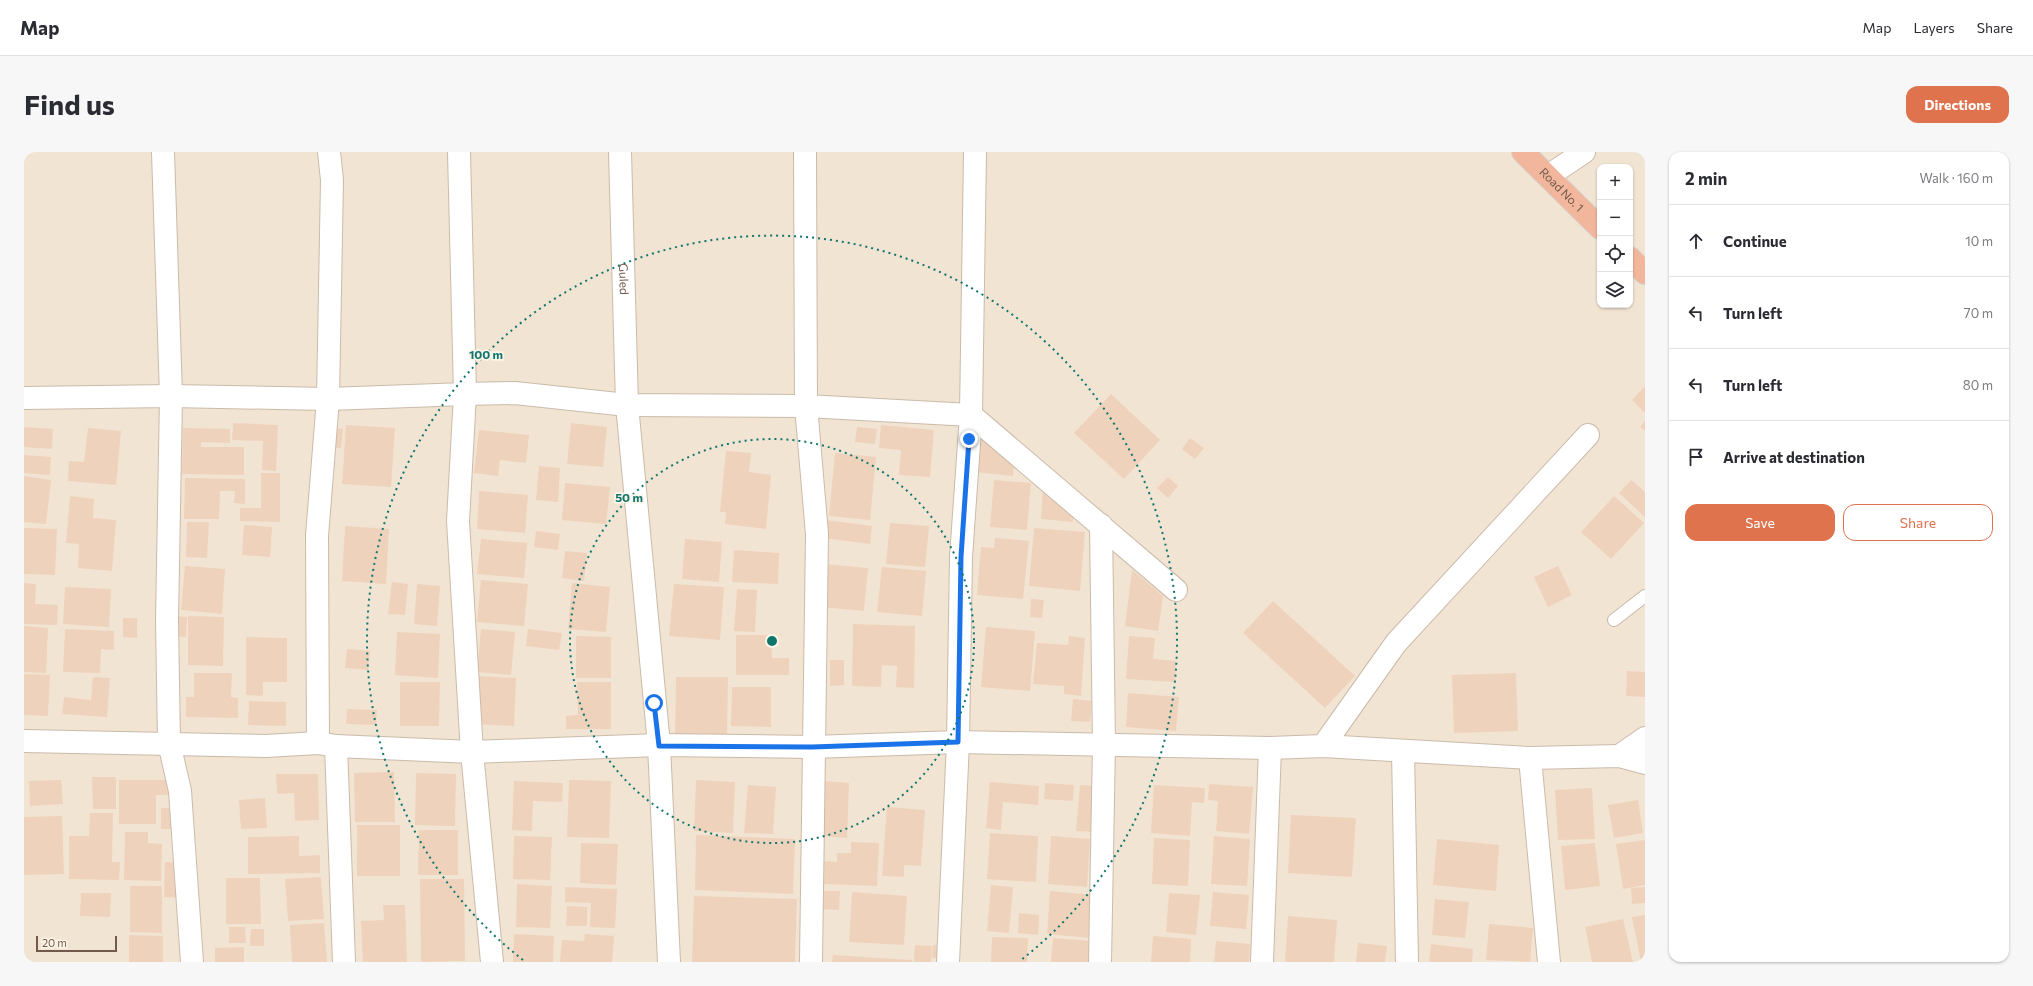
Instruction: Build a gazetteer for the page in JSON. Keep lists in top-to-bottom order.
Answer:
{
  "streets": {
    "highway": ["Road No. 1"],
    "street": ["Guled"]
  },
  "scale_bar": "20 m",
  "page": {
    "header": "Map",
    "nav": ["Map", "Layers", "Share"],
    "buttons": [
      "Directions",
      ["Save", "Share"]
    ],
    "title": "Find us",
    "heading": ["2 min", "Walk · 160 m"],
    "map_buttons": ["+", "−"],
    "list": [
      ["Continue", "10 m"],
      ["Turn left", "70 m"],
      ["Turn left", "80 m"],
      "Arrive at destination"
    ],
    "scale": "20 m"
  },
  "rings": ["100 m", "50 m"]
}
